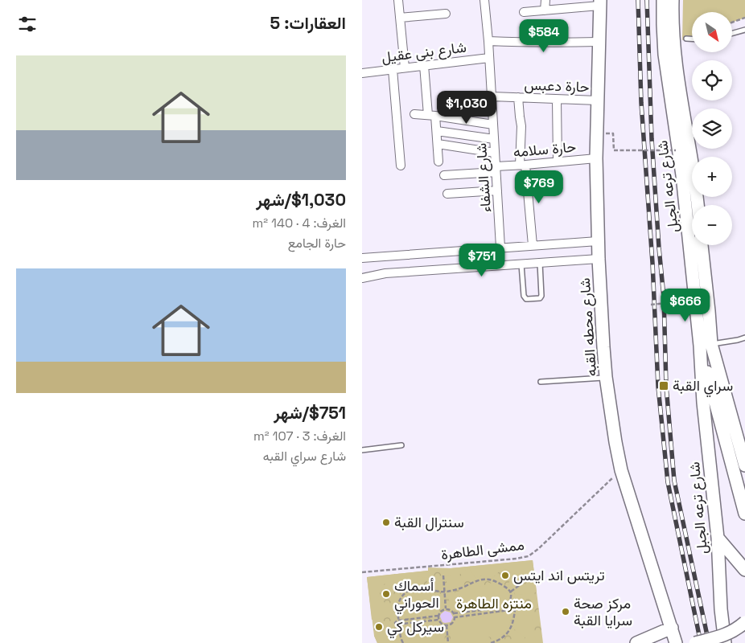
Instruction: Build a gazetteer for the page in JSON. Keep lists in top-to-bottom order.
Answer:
{
  "streets": {
    "main road": ["شارع ترعه الجبل", "شارع محطه القبه"],
    "street": [
      "شارع بنى عقيل",
      "حارة دعبس",
      "حارة سلامه",
      "شارع الشفاء"
    ],
    "path": ["ممشى الطاهرة"]
  },
  "crossings": [
    ["شارع بنى عقيل", "شارع الشفاء"],
    ["حارة دعبس", "شارع الشفاء"],
    ["حارة دعبس", "شارع محطه القبه"],
    ["حارة سلامه", "شارع الشفاء"],
    ["حارة سلامه", "شارع محطه القبه"],
    ["شارع محطه القبه", "ممشى الطاهرة"]
  ],
  "parks": ["منتزه الطاهرة"],
  "places": {
    "transit": ["سراي القبة"],
    "other": [
      "سنترال القبة",
      "تريتس اند ايتس",
      "أسماك الحوراني",
      "مركز صحة سرايا القبة",
      "سيركل كي"
    ]
  },
  "north": "bottom right",
  "page": {
    "heading": "العقارات: 5",
    "map_buttons": ["+", "−"],
    "price": [
      "$584",
      "$1,030",
      "$769",
      "$751",
      "$666"
    ],
    "list": [
      {
        "name": "$1,030/شهر",
        "note": "الغرف: 4 · 140 m² · حارة الجامع"
      },
      {
        "name": "$751/شهر",
        "note": "الغرف: 3 · 107 m² · شارع سراي القبه"
      }
    ]
  }
}
